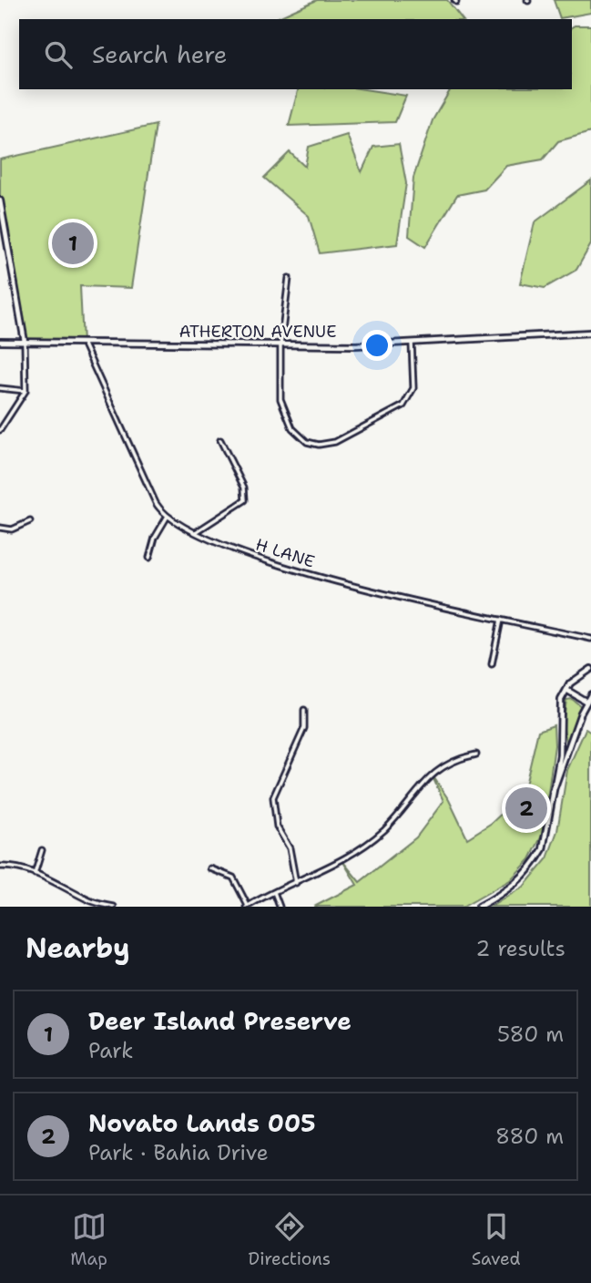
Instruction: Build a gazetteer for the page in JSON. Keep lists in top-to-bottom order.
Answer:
{
  "streets": {
    "main road": ["ATHERTON AVENUE"],
    "street": ["H LANE"]
  },
  "page": {
    "search": "Search here",
    "pins": ["1", "2"],
    "heading": ["Nearby", "2 results"],
    "list": [
      {
        "mark": "1",
        "name": "Deer Island Preserve",
        "note": "Park",
        "value": "580 m"
      },
      {
        "mark": "2",
        "name": "Novato Lands 005",
        "note": "Park · Bahia Drive",
        "value": "880 m"
      }
    ],
    "nav": ["Map", "Directions", "Saved"]
  }
}
